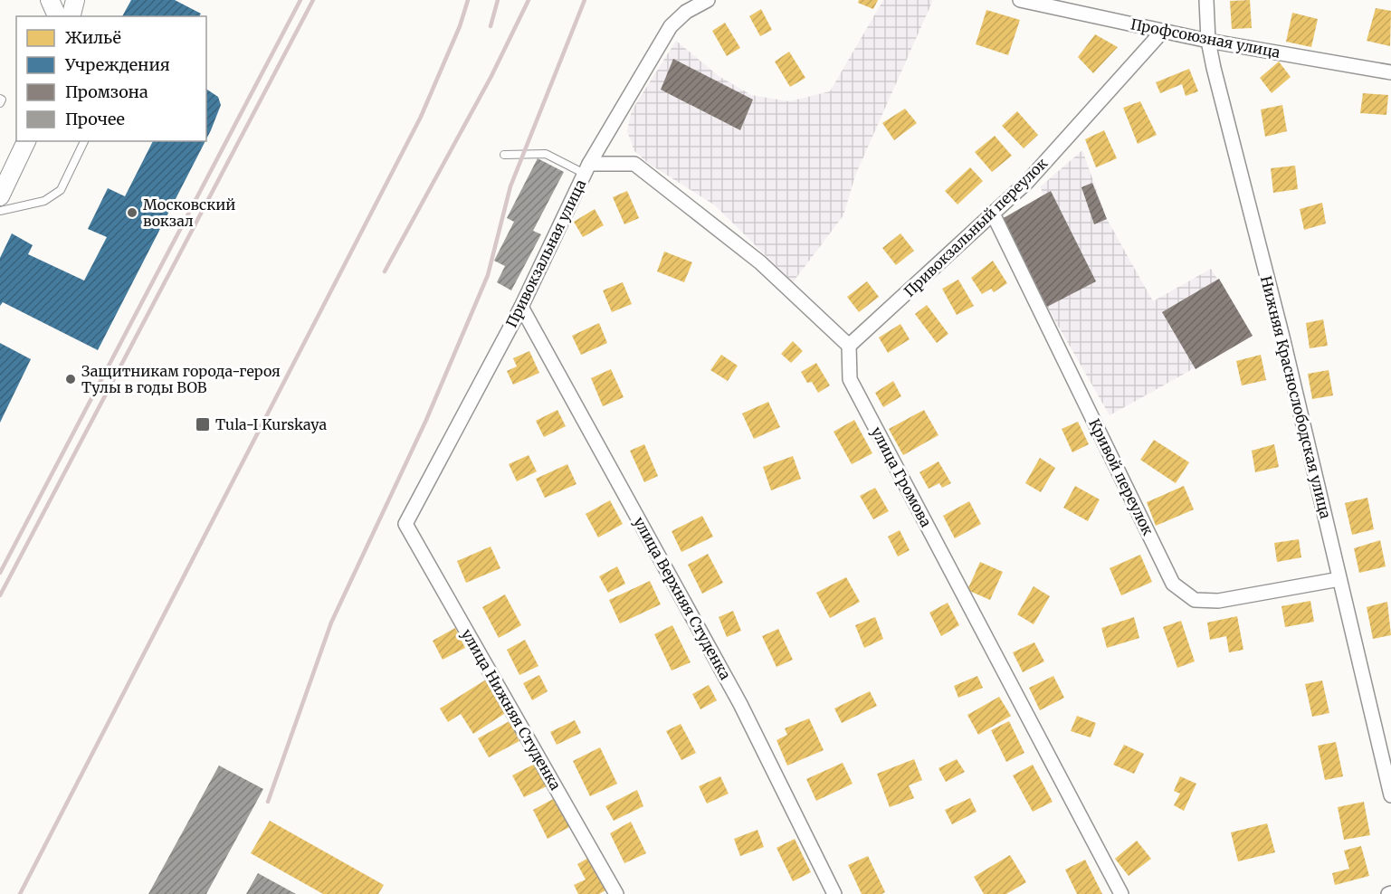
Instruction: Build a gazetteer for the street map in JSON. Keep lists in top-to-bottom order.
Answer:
{
  "streets": {
    "street": [
      "Профсоюзная улица",
      "Привокзальный переулок",
      "Привокзальная улица",
      "Нижняя Краснослободская улица",
      "улица Громова",
      "Кривой переулок",
      "улица Верхняя Cтуденка",
      "улица Нижняя Cтуденкa"
    ]
  },
  "crossings": [
    ["Профсоюзная улица", "Привокзальный переулок"],
    ["Профсоюзная улица", "Нижняя Краснослободская улица"],
    ["Привокзальный переулок", "улица Громова"],
    ["Привокзальный переулок", "Кривой переулок"],
    ["Привокзальная улица", "улица Верхняя Cтуденка"],
    ["Привокзальная улица", "улица Нижняя Cтуденкa"],
    ["Нижняя Краснослободская улица", "Кривой переулок"]
  ],
  "places": {
    "other": ["Московский вокзал", "Защитникам города-героя Тулы в годы ВОВ"],
    "transit": ["Tula-I Kurskaya"]
  },
  "legend": [
    "Жильё",
    "Учреждения",
    "Промзона",
    "Прочее"
  ]
}
